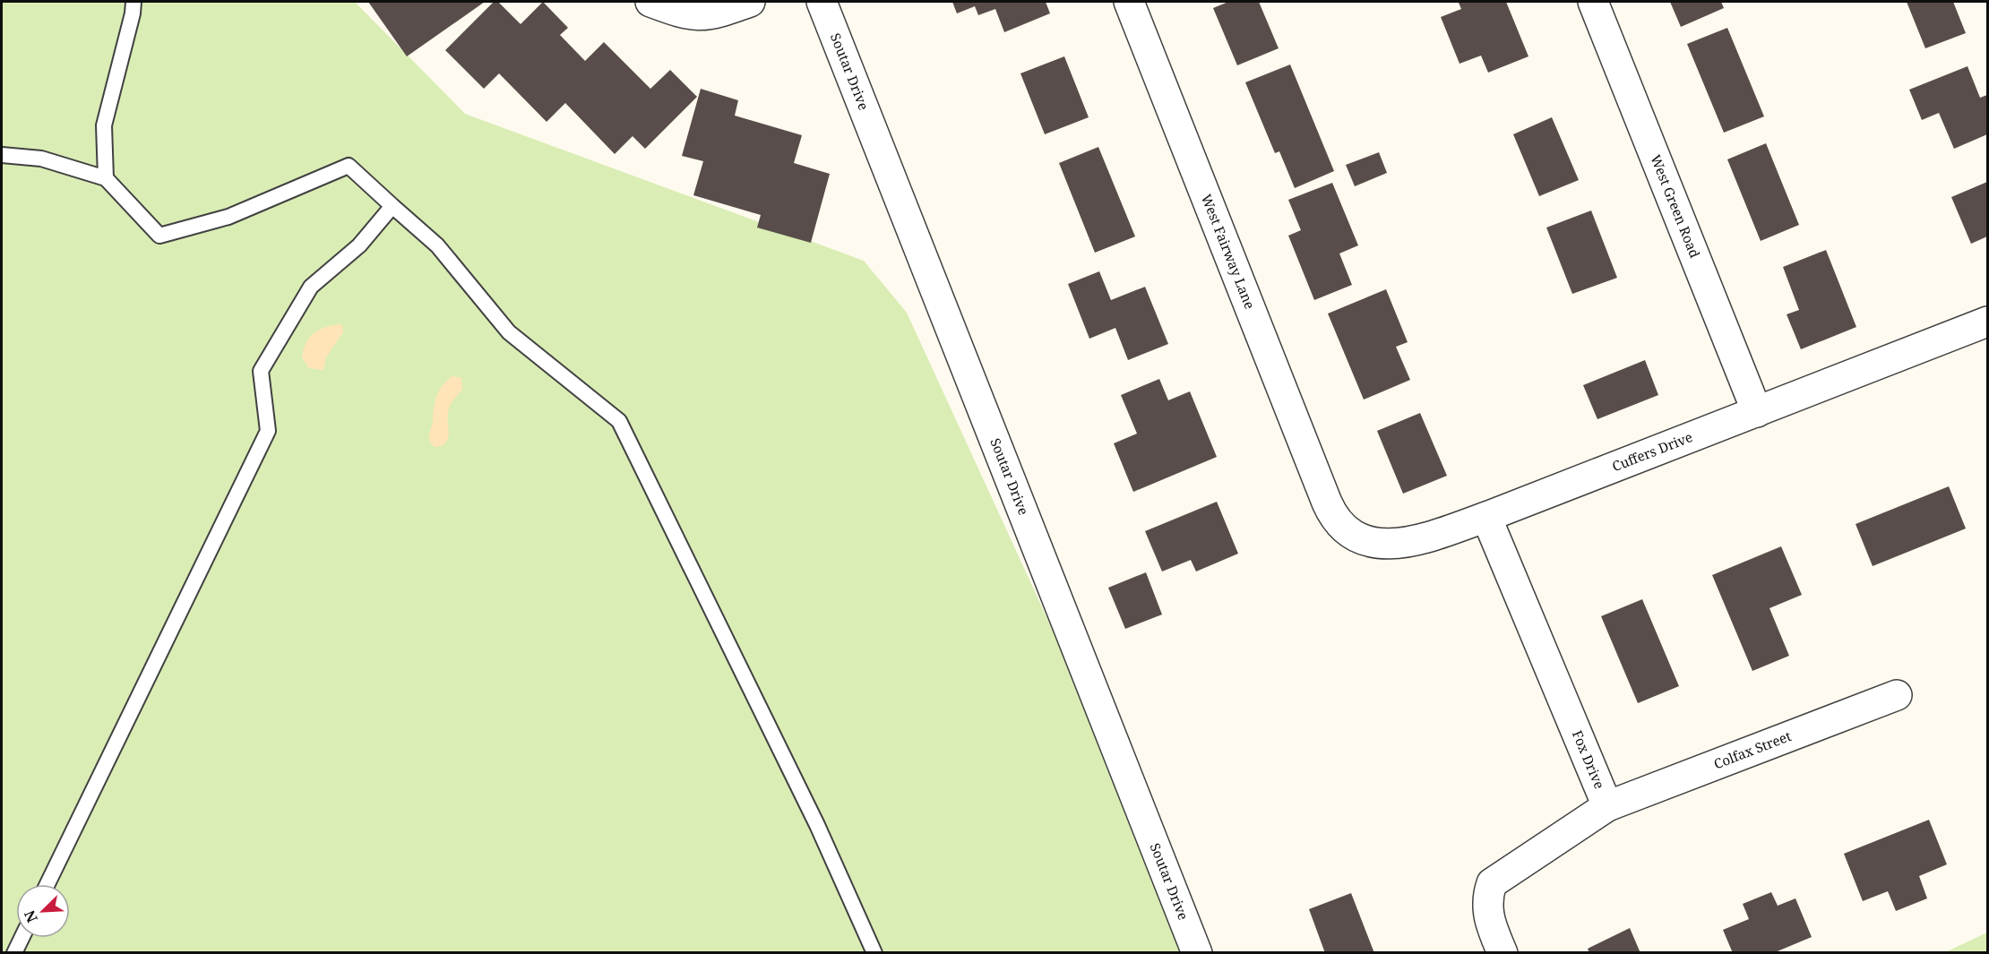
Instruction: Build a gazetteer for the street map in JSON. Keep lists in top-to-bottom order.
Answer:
{
  "streets": {
    "street": [
      "Soutar Drive",
      "West Green Road",
      "West Fairway Lane",
      "Cuffers Drive",
      "Colfax Street",
      "Fox Drive"
    ]
  },
  "crossings": [
    ["West Green Road", "Cuffers Drive"],
    ["West Fairway Lane", "Cuffers Drive"],
    ["Cuffers Drive", "Fox Drive"],
    ["Colfax Street", "Fox Drive"]
  ],
  "north": "bottom left"
}
